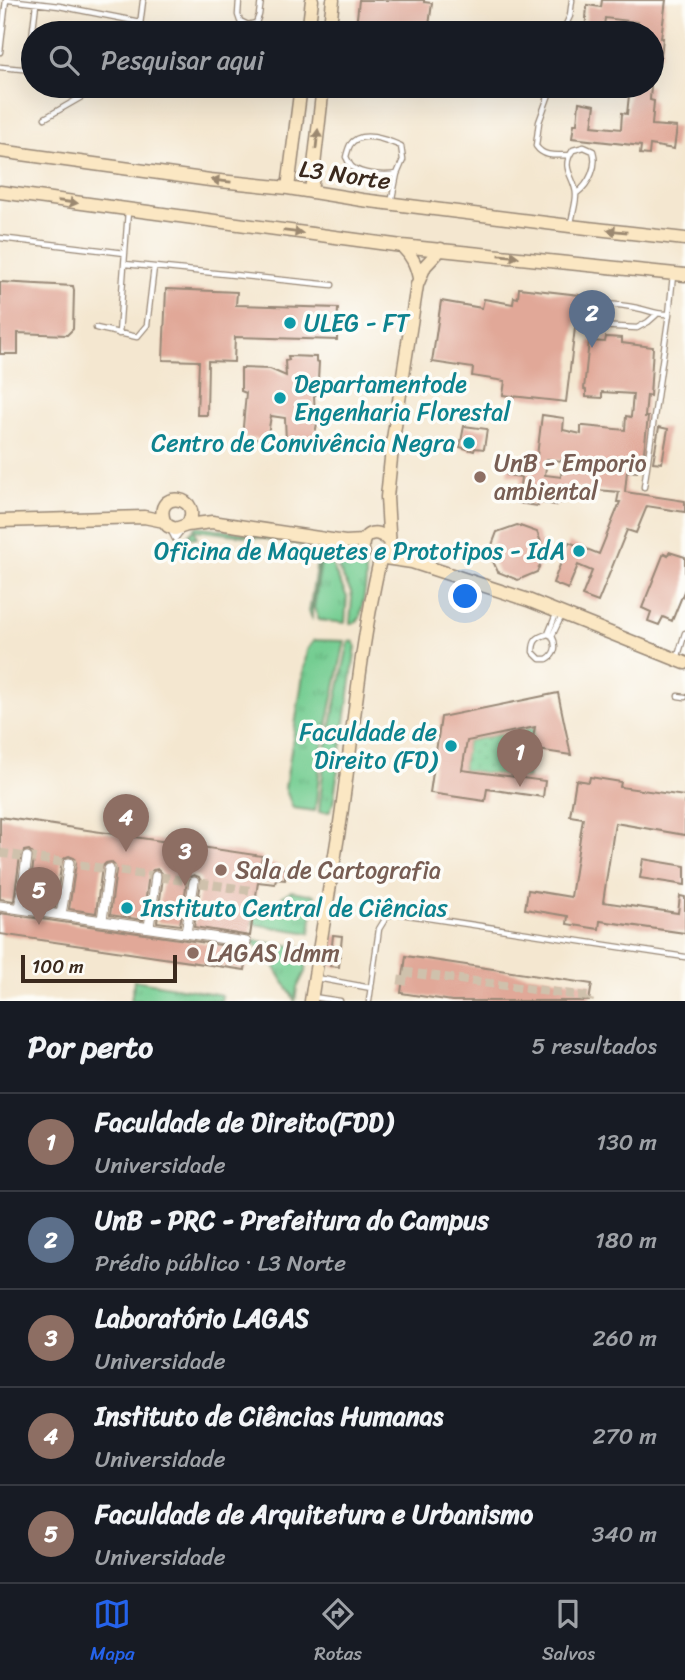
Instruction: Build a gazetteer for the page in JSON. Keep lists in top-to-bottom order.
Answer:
{
  "streets": {
    "street": ["L3 Norte"]
  },
  "places": [
    "ULEG - FT",
    "Departamentode Engenharia Florestal",
    "Centro de Convivência Negra",
    "UnB - Emporio ambiental",
    "Oficina de Maquetes e Prototipos - IdA",
    "Faculdade de Direito (FD)",
    "Sala de Cartografia",
    "Instituto Central de Ciências",
    "LAGAS ldmm"
  ],
  "scale_bar": "100 m",
  "page": {
    "search": "Pesquisar aqui",
    "pins": [
      "2",
      "1",
      "4",
      "3",
      "5"
    ],
    "scale": "100 m",
    "heading": ["Por perto", "5 resultados"],
    "list": [
      {
        "mark": "1",
        "name": "Faculdade de Direito(FDD)",
        "note": "Universidade",
        "value": "130 m"
      },
      {
        "mark": "2",
        "name": "UnB - PRC - Prefeitura do Campus",
        "note": "Prédio público · L3 Norte",
        "value": "180 m"
      },
      {
        "mark": "3",
        "name": "Laboratório LAGAS",
        "note": "Universidade",
        "value": "260 m"
      },
      {
        "mark": "4",
        "name": "Instituto de Ciências Humanas",
        "note": "Universidade",
        "value": "270 m"
      },
      {
        "mark": "5",
        "name": "Faculdade de Arquitetura e Urbanismo",
        "note": "Universidade",
        "value": "340 m"
      }
    ],
    "nav": ["Mapa", "Rotas", "Salvos"]
  }
}
